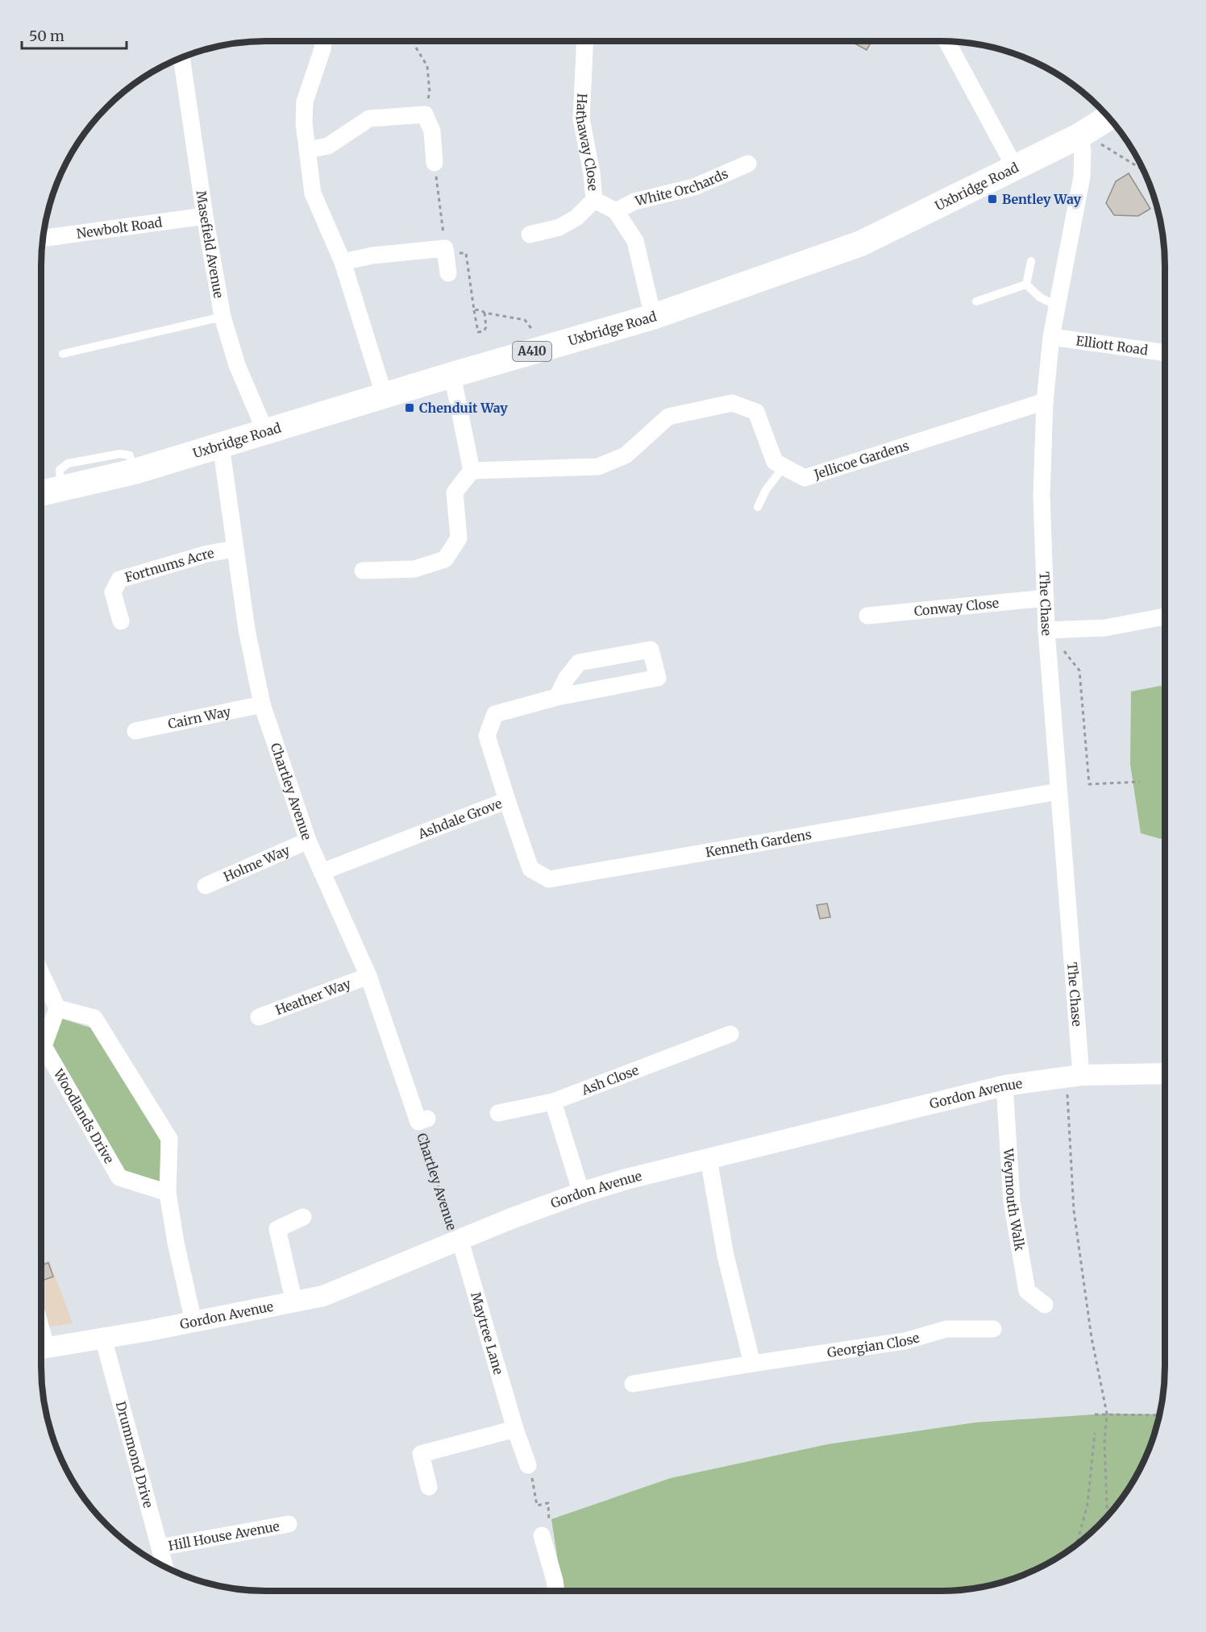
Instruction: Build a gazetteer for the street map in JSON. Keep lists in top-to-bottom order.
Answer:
{
  "streets": {
    "main road": ["Uxbridge Road", "A410"],
    "street": [
      "Hathaway Close",
      "White Orchards",
      "Newbolt Road",
      "Masefield Avenue",
      "Elliott Road",
      "Jellicoe Gardens",
      "Fortnums Acre",
      "The Chase",
      "Conway Close",
      "Cairn Way",
      "Chartley Avenue",
      "Ashdale Grove",
      "Kenneth Gardens",
      "Holme Way",
      "Heather Way",
      "Ash Close",
      "Gordon Avenue",
      "Woodlands Drive",
      "Weymouth Walk",
      "Maytree Lane",
      "Georgian Close",
      "Drummond Drive",
      "Hill House Avenue"
    ]
  },
  "crossings": [
    ["Hathaway Close", "White Orchards"],
    ["Hathaway Close", "Uxbridge Road"],
    ["Uxbridge Road", "Masefield Avenue"],
    ["Uxbridge Road", "The Chase"],
    ["Uxbridge Road", "Chartley Avenue"],
    ["Newbolt Road", "Masefield Avenue"],
    ["Elliott Road", "The Chase"],
    ["Jellicoe Gardens", "The Chase"],
    ["Fortnums Acre", "Chartley Avenue"],
    ["The Chase", "Conway Close"],
    ["The Chase", "Kenneth Gardens"],
    ["The Chase", "Gordon Avenue"],
    ["Cairn Way", "Chartley Avenue"],
    ["Chartley Avenue", "Ashdale Grove"],
    ["Chartley Avenue", "Holme Way"],
    ["Chartley Avenue", "Heather Way"],
    ["Chartley Avenue", "Gordon Avenue"],
    ["Chartley Avenue", "Maytree Lane"],
    ["Ashdale Grove", "Kenneth Gardens"],
    ["Gordon Avenue", "Weymouth Walk"],
    ["Gordon Avenue", "Maytree Lane"],
    ["Gordon Avenue", "Drummond Drive"],
    ["Drummond Drive", "Hill House Avenue"]
  ],
  "places": {
    "transit": ["Bentley Way", "Chenduit Way"]
  },
  "scale_bar": "50 m"
}
